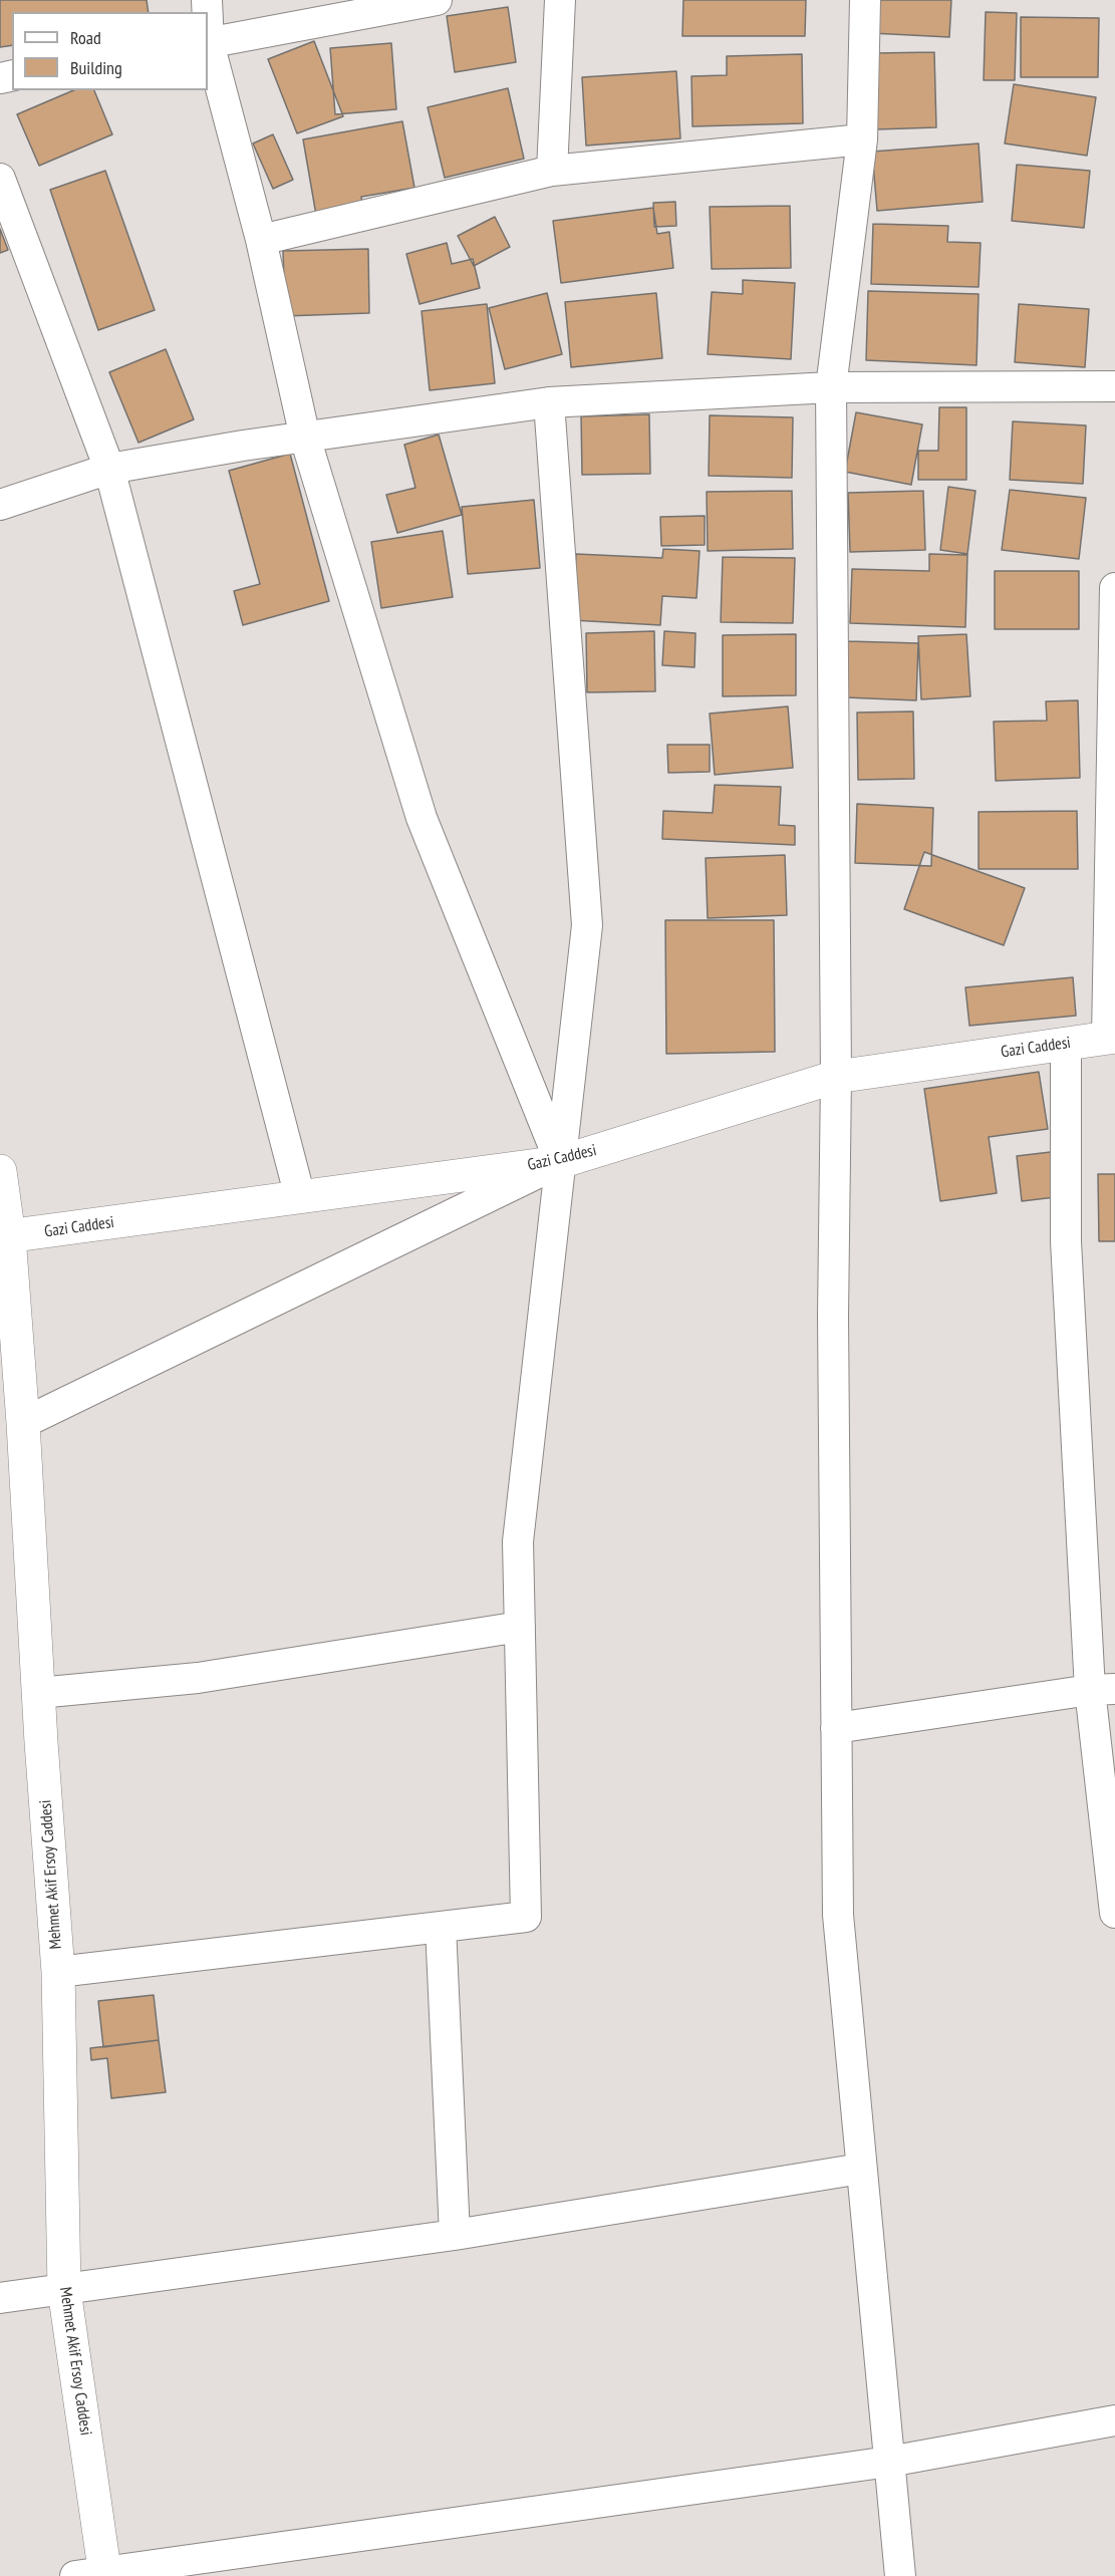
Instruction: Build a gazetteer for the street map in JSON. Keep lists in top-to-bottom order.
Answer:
{
  "streets": {
    "street": ["Gazi Caddesi", "Mehmet Akif Ersoy Caddesi"]
  },
  "crossings": [
    ["Gazi Caddesi", "Mehmet Akif Ersoy Caddesi"]
  ],
  "legend": ["Road", "Building"]
}
